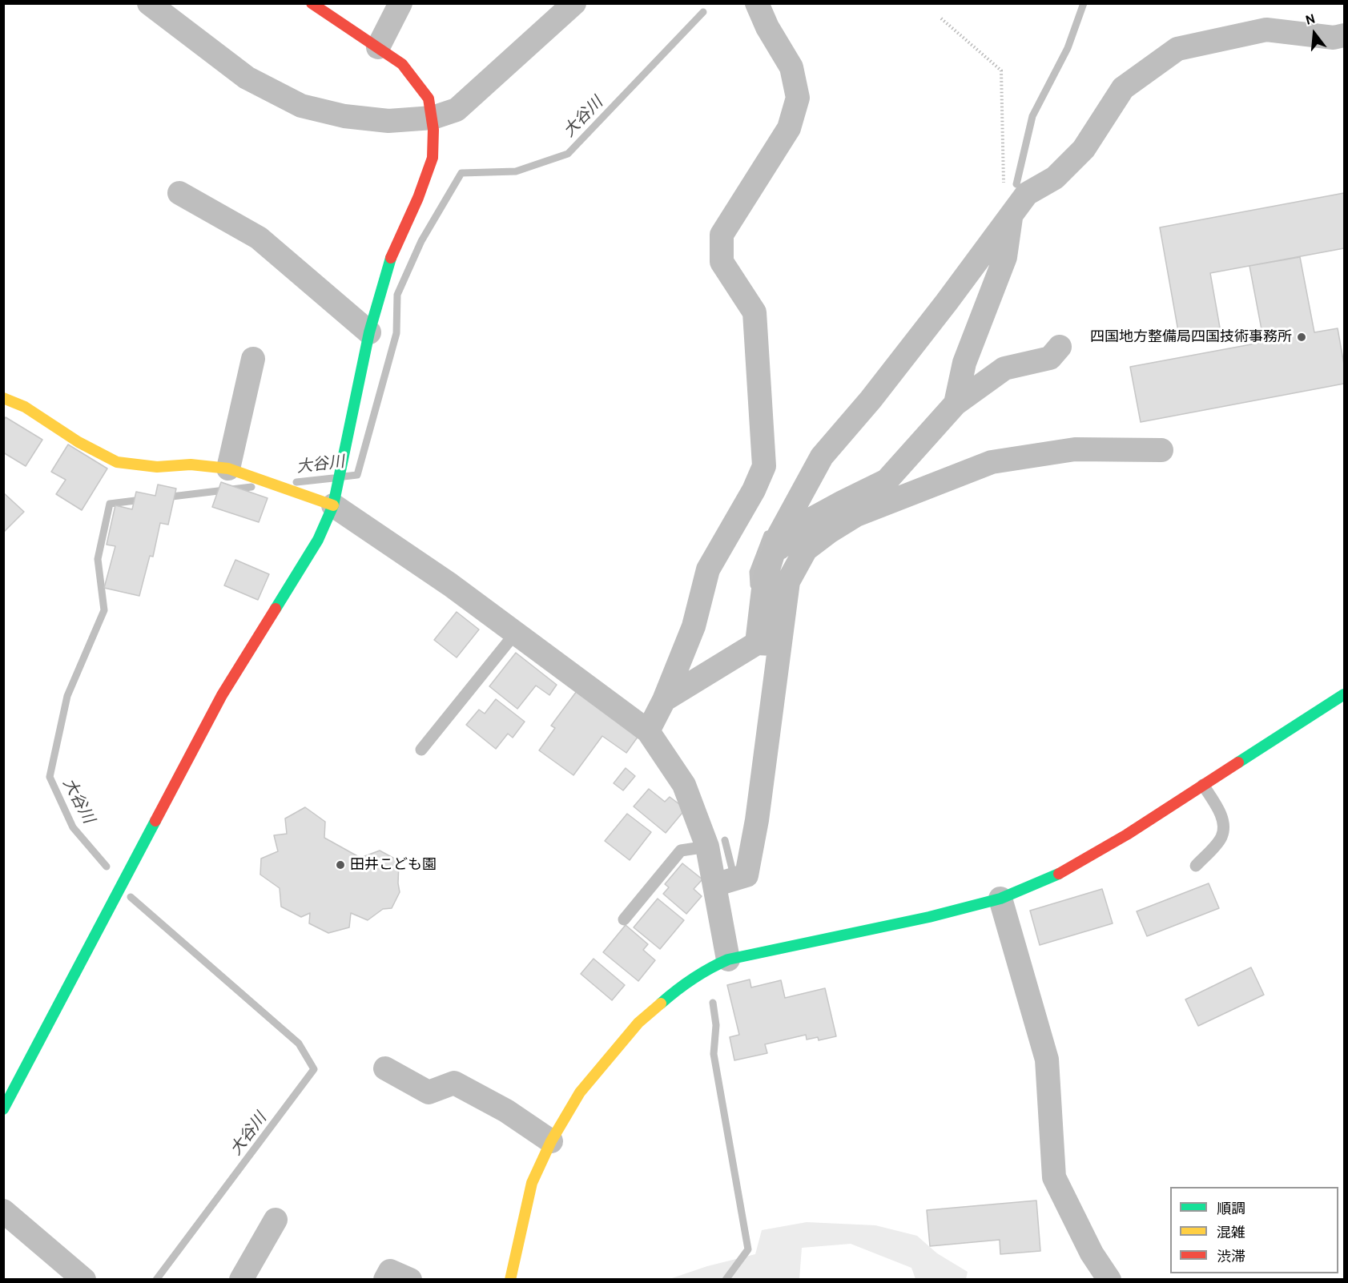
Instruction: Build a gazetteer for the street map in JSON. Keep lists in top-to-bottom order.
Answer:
{
  "water": ["大谷川"],
  "places": ["四国地方整備局四国技術事務所", "田井こども園"],
  "legend": ["順調", "混雑", "渋滞"],
  "north": "top"
}
